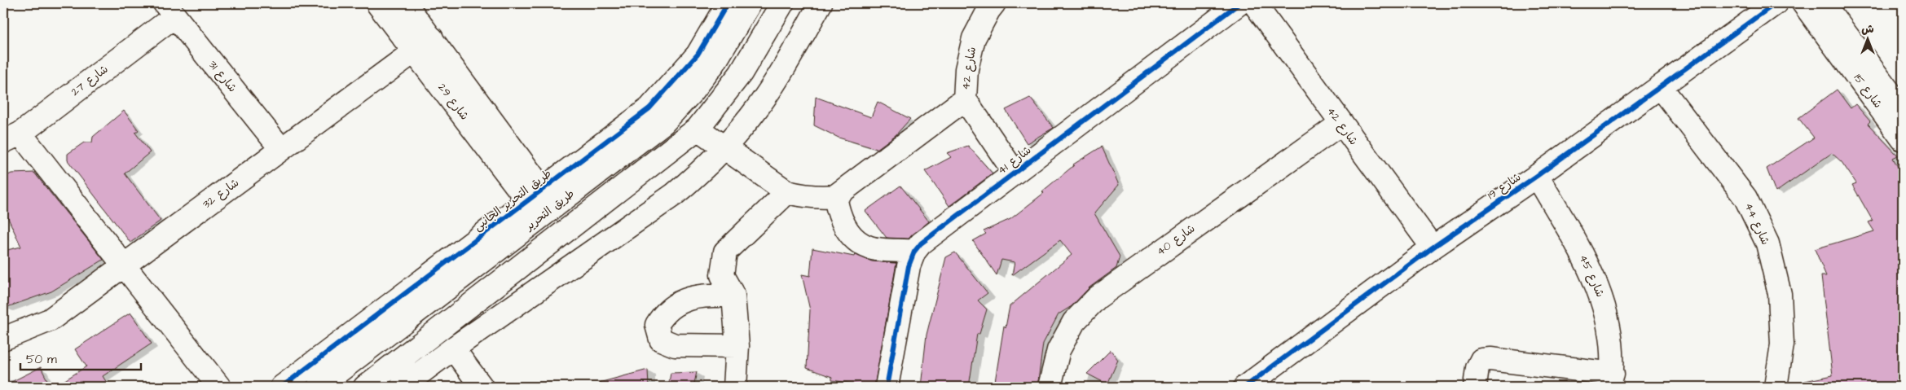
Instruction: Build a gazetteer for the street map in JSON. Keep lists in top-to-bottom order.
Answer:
{
  "streets": {
    "street": [
      "شارع 42",
      "شارع 31",
      "شارع 27",
      "شارع 15",
      "شارع 29",
      "شارع 41",
      "شارع 19",
      "شارع 32",
      "طريق التحرير الجانبى",
      "طريق التحرير",
      "شارع 44",
      "شارع 40",
      "شارع 45"
    ]
  },
  "crossings": [
    ["شارع 42", "شارع 41"],
    ["شارع 42", "شارع 19"],
    ["شارع 42", "شارع 40"],
    ["شارع 31", "شارع 27"],
    ["شارع 31", "شارع 32"],
    ["شارع 29", "شارع 32"],
    ["شارع 29", "طريق التحرير الجانبى"],
    ["شارع 19", "شارع 44"],
    ["شارع 19", "شارع 45"]
  ],
  "scale_bar": "50 m",
  "north": "top"
}
